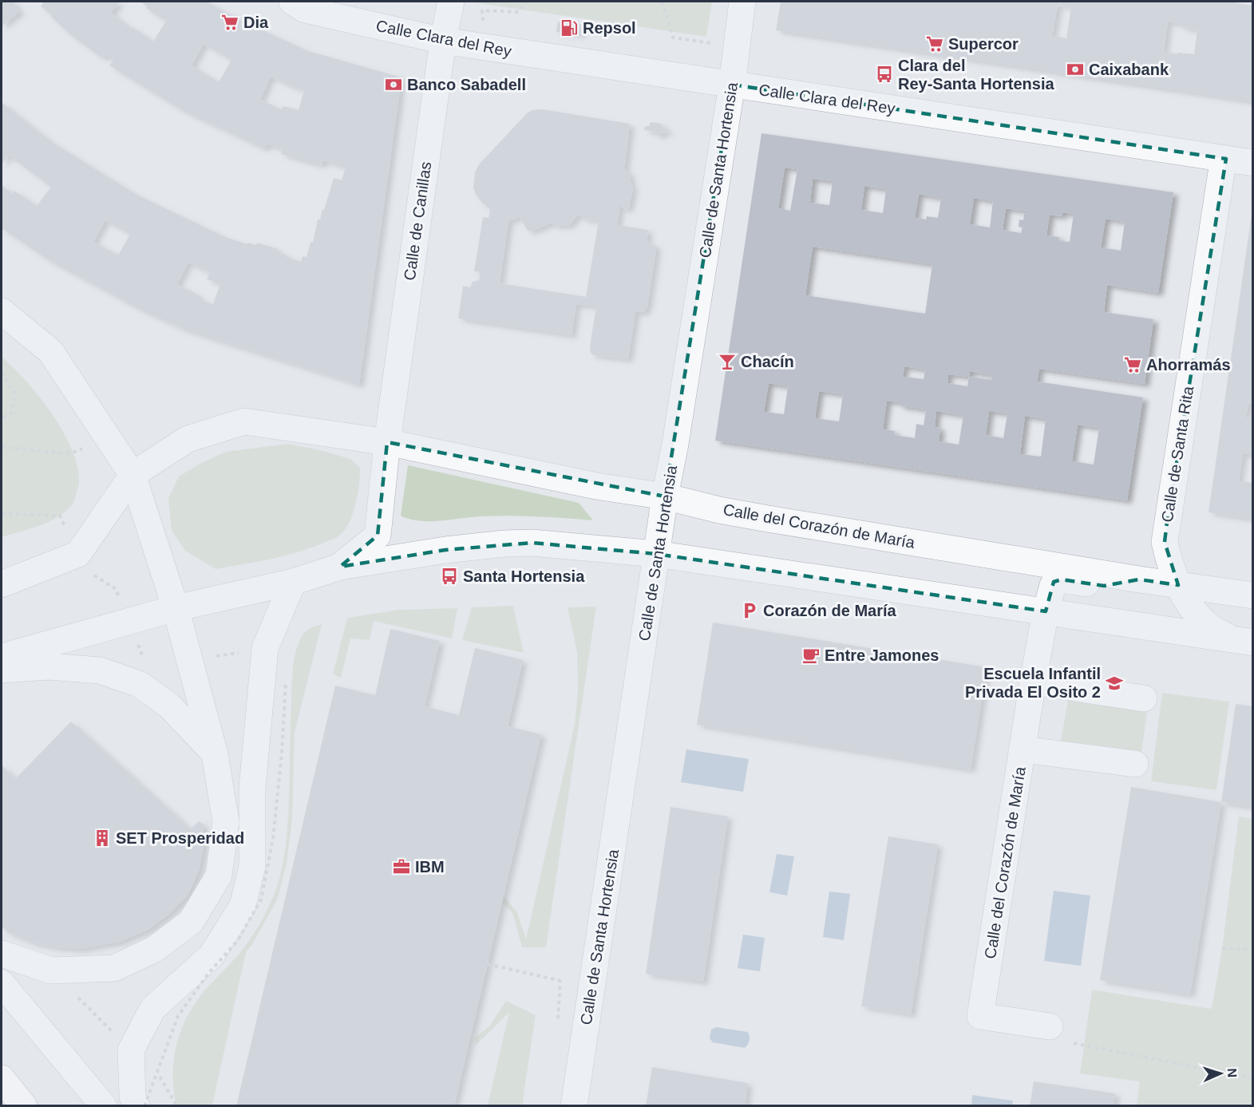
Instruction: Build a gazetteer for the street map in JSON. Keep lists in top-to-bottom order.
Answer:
{
  "streets": {
    "street": [
      "Calle Clara del Rey",
      "Calle de Santa Hortensia",
      "Calle de Canillas",
      "Calle de Santa Rita",
      "Calle del Corazón de María"
    ]
  },
  "crossings": [
    ["Calle Clara del Rey", "Calle de Santa Hortensia"],
    ["Calle Clara del Rey", "Calle de Canillas"],
    ["Calle Clara del Rey", "Calle de Santa Rita"],
    ["Calle de Santa Hortensia", "Calle del Corazón de María"],
    ["Calle de Canillas", "Calle del Corazón de María"],
    ["Calle de Santa Rita", "Calle del Corazón de María"]
  ],
  "places": {
    "supermarket": ["Dia", "Supercor", "Ahorramás"],
    "fuel station": ["Repsol"],
    "bank": ["Caixabank", "Banco Sabadell"],
    "bus stop": ["Clara del Rey-Santa Hortensia", "Santa Hortensia"],
    "bar": ["Chacín"],
    "parking": ["Corazón de María"],
    "cafe": ["Entre Jamones"],
    "school or university": ["Escuela Infantil Privada El Osito 2"],
    "building": ["SET Prosperidad"],
    "office": ["IBM"]
  },
  "north": "right"
}
